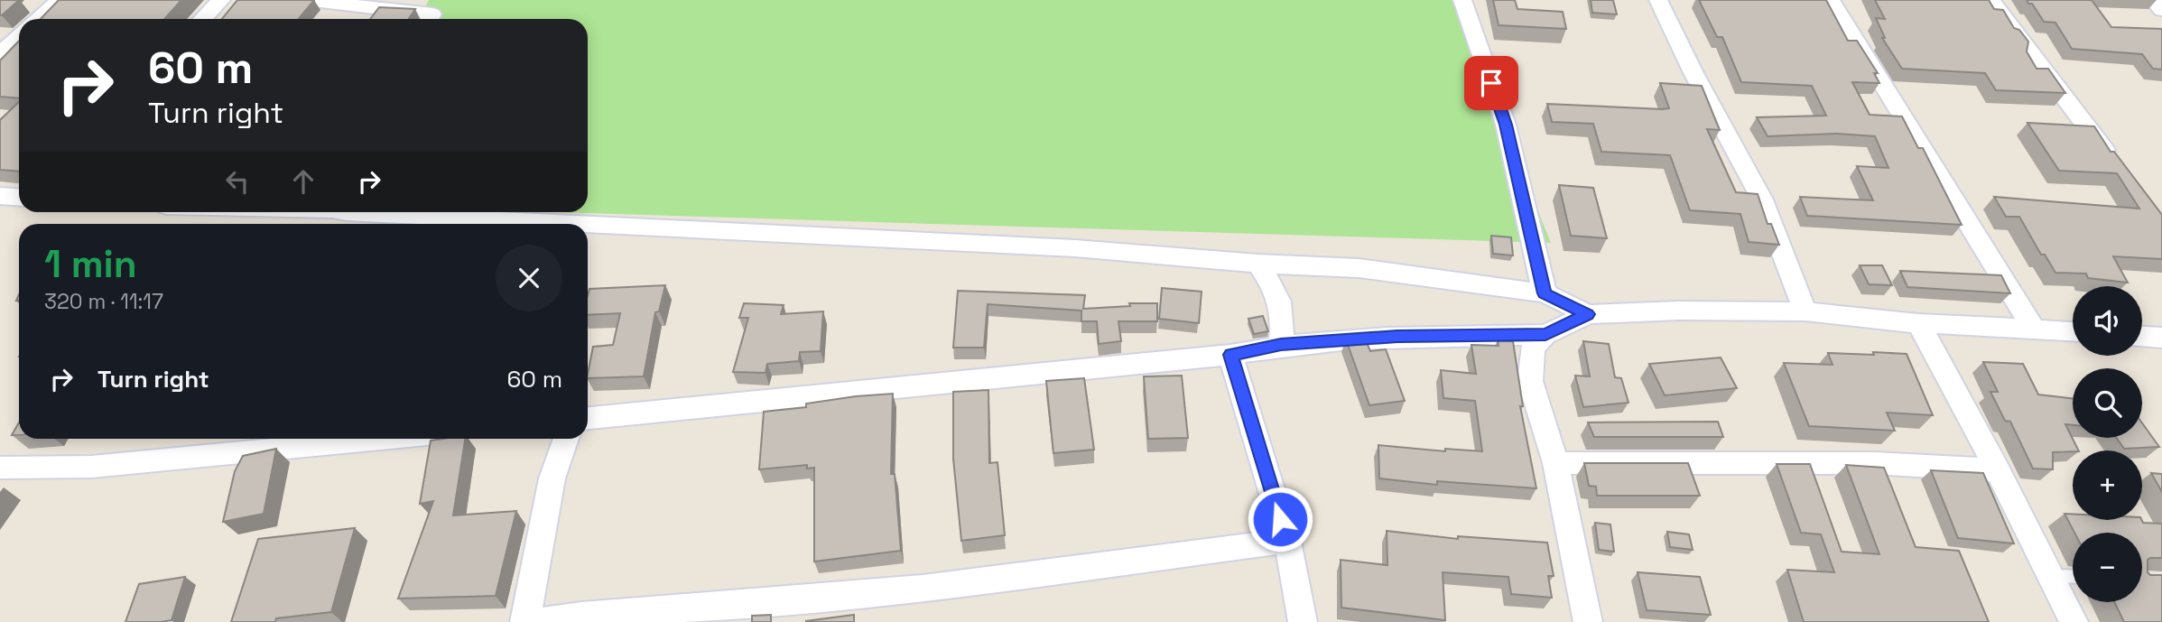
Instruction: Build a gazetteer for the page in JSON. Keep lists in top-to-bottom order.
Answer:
{
  "page": {
    "turn": ["60 m", "Turn right"],
    "heading": ["1 min", "320 m · 11:17"],
    "map_buttons": ["+", "−"],
    "list": [
      {
        "name": "Turn right",
        "value": "60 m"
      }
    ]
  }
}
